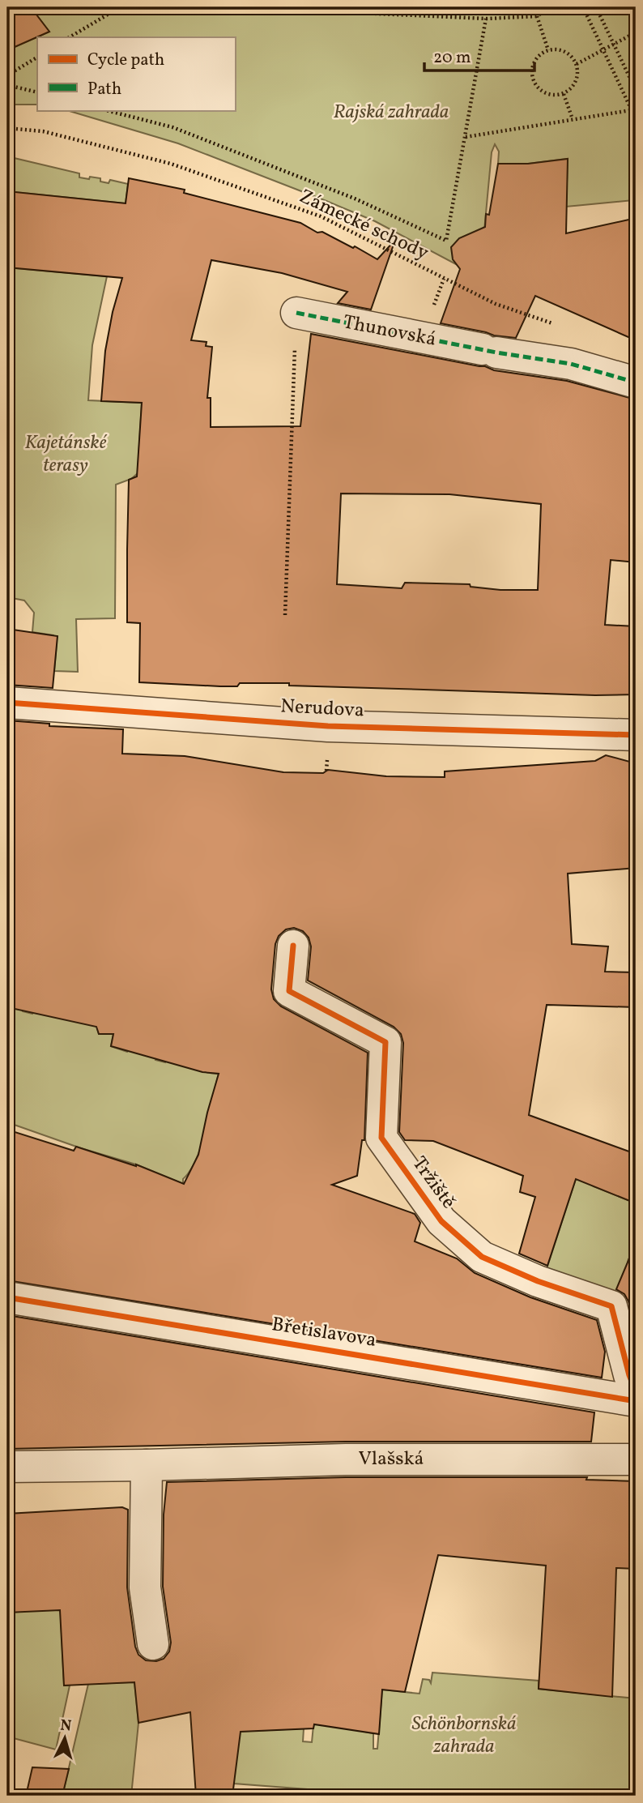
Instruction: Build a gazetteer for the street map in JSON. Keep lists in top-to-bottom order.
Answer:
{
  "streets": {
    "street": [
      "Thunovská",
      "Nerudova",
      "Tržiště",
      "Břetislavova",
      "Vlašská"
    ],
    "path": ["Zámecké schody"]
  },
  "parks": ["Rajská zahrada", "Kajetánské terasy", "Schönbornská zahrada"],
  "legend": ["Cycle path", "Path"],
  "scale_bar": "20 m",
  "north": "top"
}
